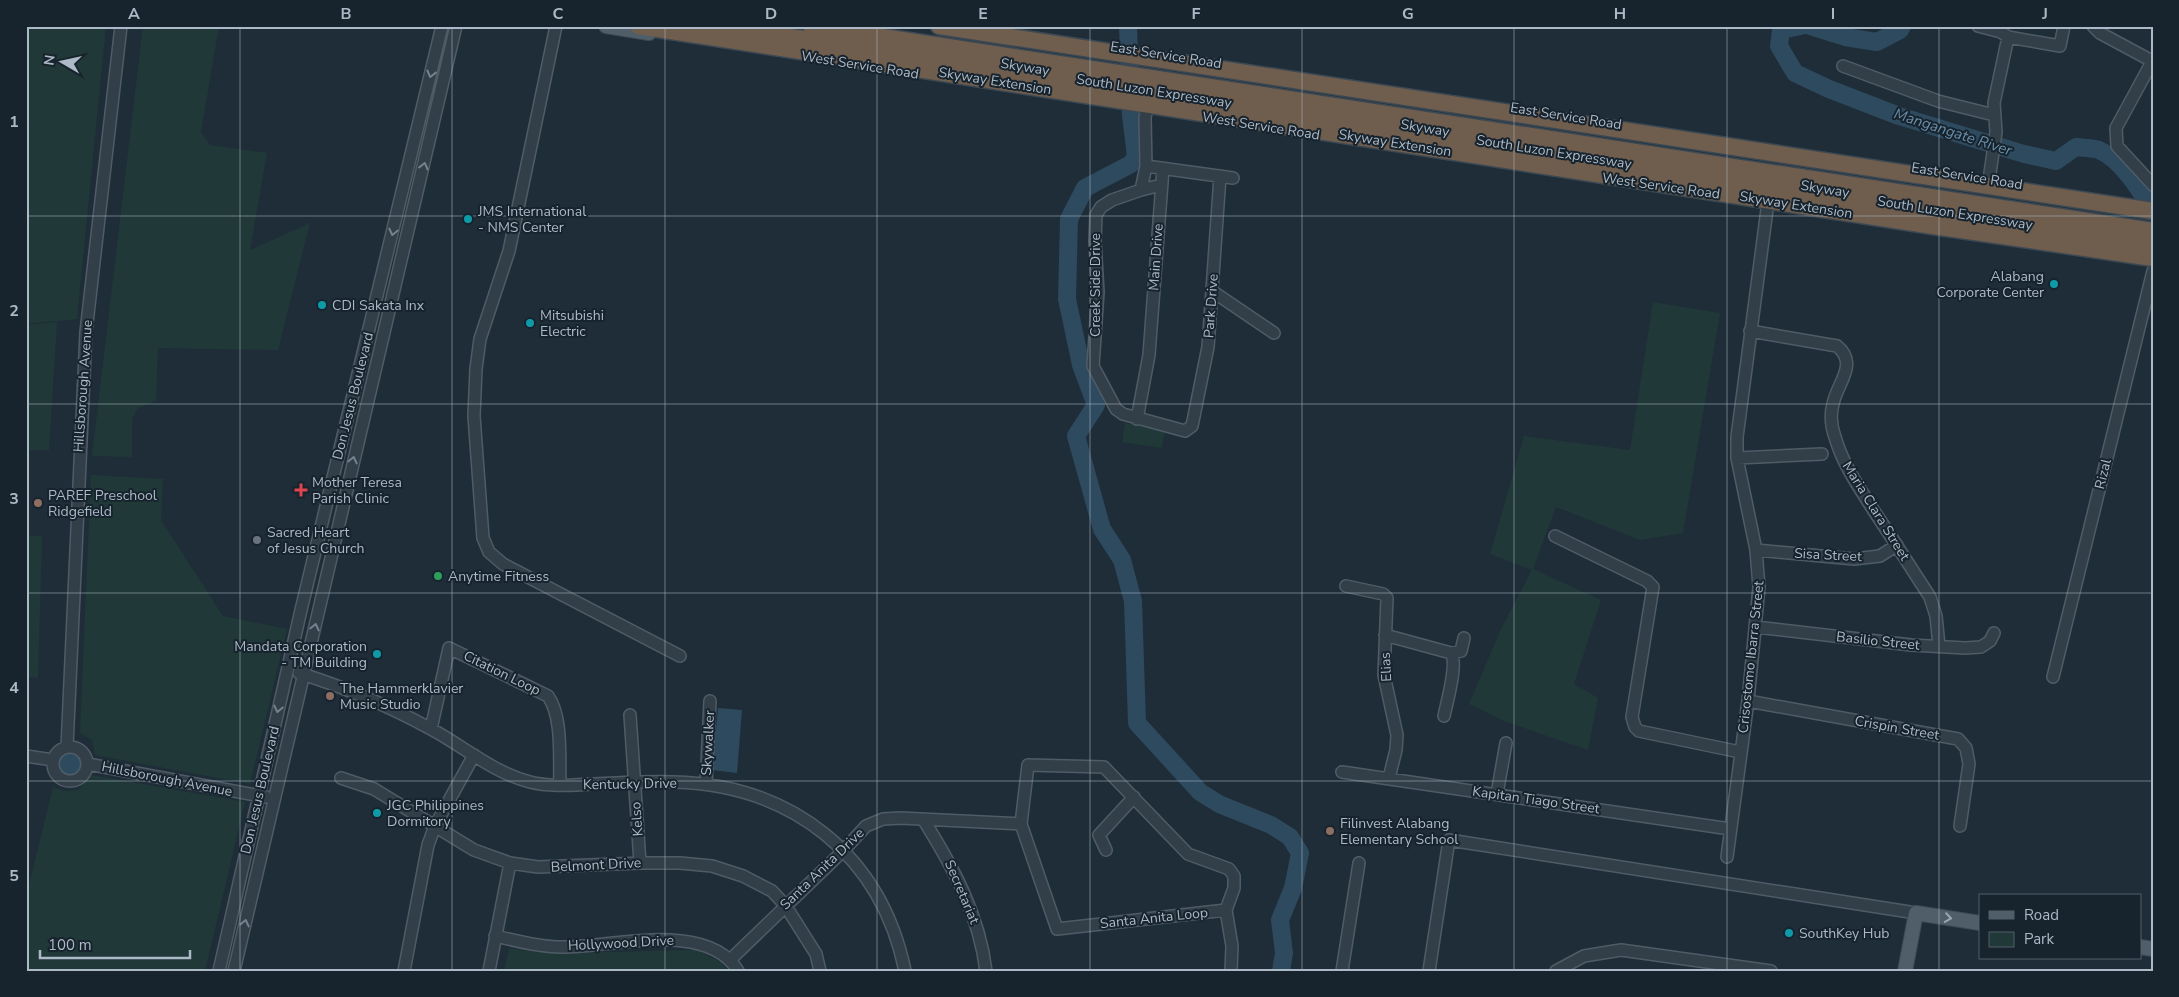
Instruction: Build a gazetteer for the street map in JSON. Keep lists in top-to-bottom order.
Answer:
{
  "streets": {
    "highway": ["Skyway", "Skyway Extension", "South Luzon Expressway"],
    "main road": ["East Service Road", "West Service Road"],
    "street": [
      "Main Drive",
      "Creek Side Drive",
      "Park Drive",
      "Hillsborough Avenue",
      "Don Jesus Boulevard",
      "Rizal",
      "Maria Clara Street",
      "Sisa Street",
      "Basilio Street",
      "Crisostomo Ibarra Street",
      "Elias",
      "Citation Loop",
      "Crispin Street",
      "Skywalker",
      "Kentucky Drive",
      "Kapitan Tiago Street",
      "Kelso",
      "Belmont Drive",
      "Santa Anita Drive",
      "Secretariat",
      "Santa Anita Loop",
      "Hollywood Drive"
    ]
  },
  "crossings": [
    ["East Service Road", "South Luzon Expressway"],
    ["West Service Road", "Skyway Extension"],
    ["West Service Road", "Crisostomo Ibarra Street"],
    ["Main Drive", "Creek Side Drive"],
    ["Main Drive", "Park Drive"],
    ["Creek Side Drive", "Park Drive"],
    ["Hillsborough Avenue", "Don Jesus Boulevard"],
    ["Don Jesus Boulevard", "Kentucky Drive"],
    ["Maria Clara Street", "Sisa Street"],
    ["Maria Clara Street", "Basilio Street"],
    ["Maria Clara Street", "Crisostomo Ibarra Street"],
    ["Sisa Street", "Crisostomo Ibarra Street"],
    ["Basilio Street", "Crisostomo Ibarra Street"],
    ["Crisostomo Ibarra Street", "Crispin Street"],
    ["Crisostomo Ibarra Street", "Kapitan Tiago Street"],
    ["Elias", "Kapitan Tiago Street"],
    ["Citation Loop", "Kentucky Drive"],
    ["Skywalker", "Kentucky Drive"],
    ["Kentucky Drive", "Kelso"],
    ["Kentucky Drive", "Santa Anita Drive"],
    ["Kelso", "Belmont Drive"],
    ["Belmont Drive", "Santa Anita Drive"],
    ["Santa Anita Drive", "Secretariat"],
    ["Santa Anita Drive", "Santa Anita Loop"],
    ["Santa Anita Drive", "Hollywood Drive"]
  ],
  "water": ["Mangangate River"],
  "places": {
    "other": [
      "JMS International - NMS Center",
      "Alabang Corporate Center",
      "CDI Sakata Inx",
      "Mitsubishi Electric",
      "PAREF Preschool Ridgefield",
      "Sacred Heart of Jesus Church",
      "Anytime Fitness",
      "Mandata Corporation - TM Building",
      "The Hammerklavier Music Studio",
      "JGC Philippines Dormitory",
      "Filinvest Alabang Elementary School",
      "SouthKey Hub"
    ],
    "health": ["Mother Teresa Parish Clinic"]
  },
  "legend": ["Road", "Park"],
  "scale_bar": "100 m",
  "north": "left",
  "grid": {
    "columns": [
      "A",
      "B",
      "C",
      "D",
      "E",
      "F",
      "G",
      "H",
      "I",
      "J"
    ],
    "rows": [
      "1",
      "2",
      "3",
      "4",
      "5"
    ]
  }
}
